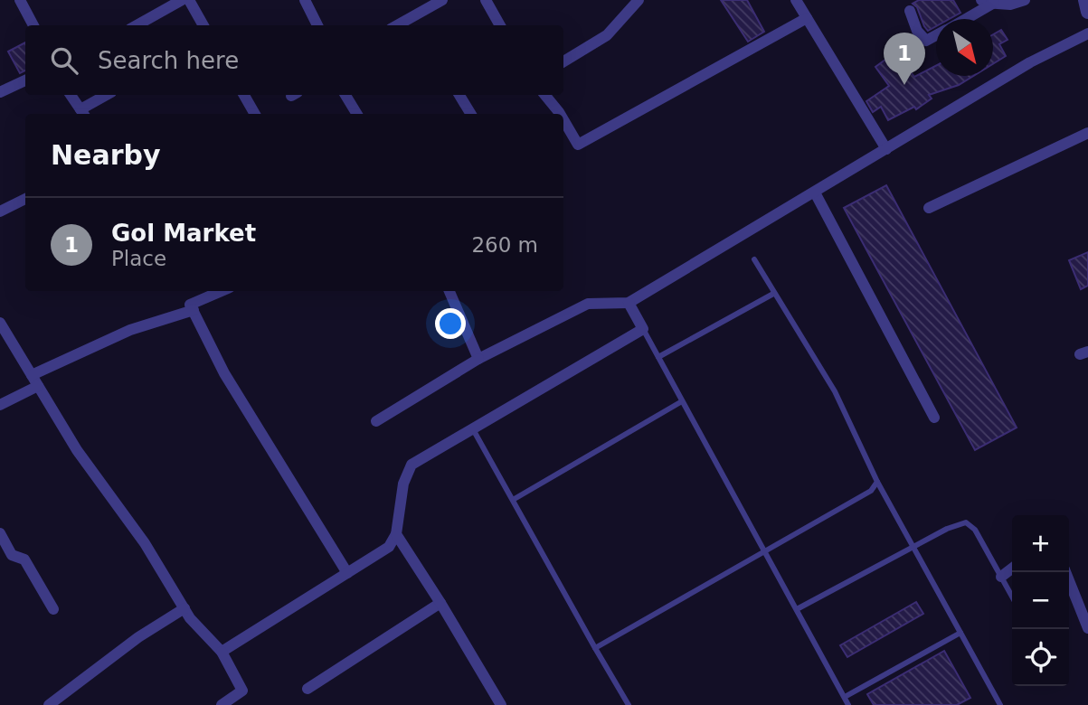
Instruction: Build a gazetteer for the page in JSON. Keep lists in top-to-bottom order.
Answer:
{
  "north": "bottom right",
  "page": {
    "search": "Search here",
    "pins": "1",
    "heading": "Nearby",
    "list": [
      {
        "mark": "1",
        "name": "Gol Market",
        "note": "Place",
        "value": "260 m"
      }
    ],
    "map_buttons": ["+", "−"]
  }
}
